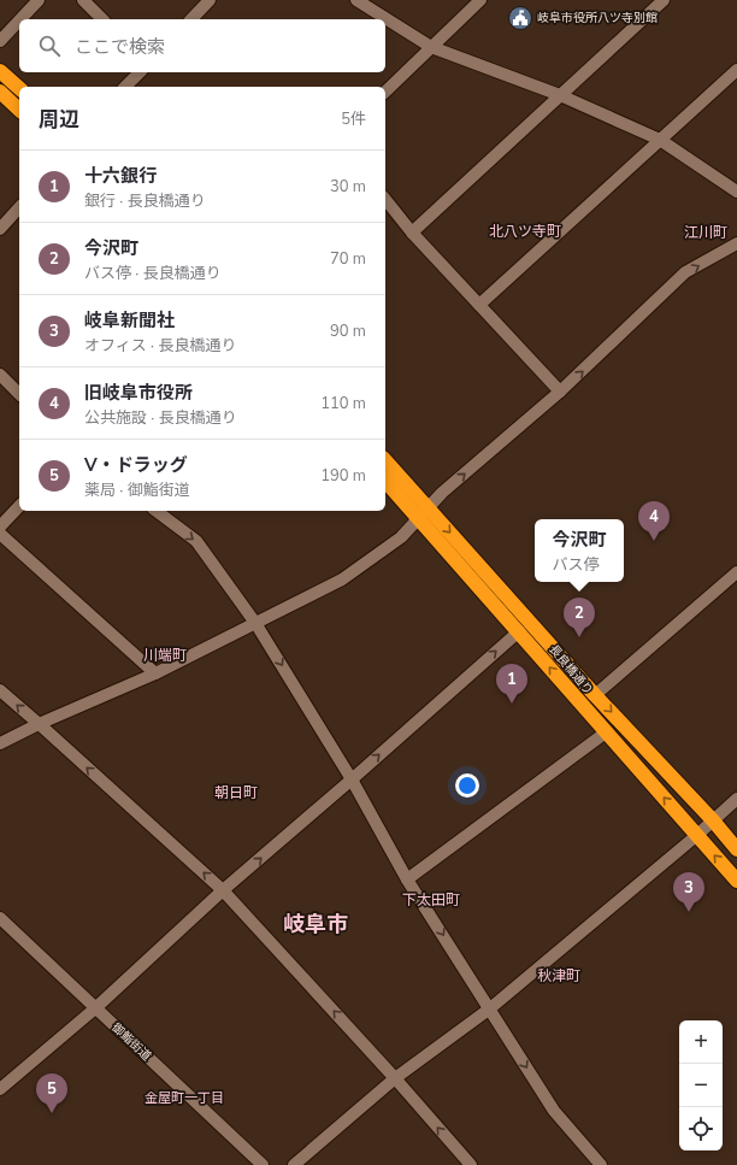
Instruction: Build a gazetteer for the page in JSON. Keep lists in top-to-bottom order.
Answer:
{
  "streets": {
    "highway": ["長良橋通り"],
    "street": ["御鮨街道"]
  },
  "districts": [
    "北八ツ寺町",
    "江川町",
    "川端町",
    "朝日町",
    "下太田町",
    "岐阜市",
    "秋津町",
    "金屋町一丁目"
  ],
  "places": {
    "public building": ["岐阜市役所八ツ寺別館"]
  },
  "page": {
    "search": "ここで検索",
    "heading": ["周辺", "5件"],
    "list": [
      {
        "mark": "1",
        "name": "十六銀行",
        "note": "銀行 · 長良橋通り",
        "value": "30 m"
      },
      {
        "mark": "2",
        "name": "今沢町",
        "note": "バス停 · 長良橋通り",
        "value": "70 m"
      },
      {
        "mark": "3",
        "name": "岐阜新聞社",
        "note": "オフィス · 長良橋通り",
        "value": "90 m"
      },
      {
        "mark": "4",
        "name": "旧岐阜市役所",
        "note": "公共施設 · 長良橋通り",
        "value": "110 m"
      },
      {
        "mark": "5",
        "name": "V・ドラッグ",
        "note": "薬局 · 御鮨街道",
        "value": "190 m"
      }
    ],
    "pins": [
      "4",
      "2",
      "1",
      "3",
      "5"
    ],
    "popup": ["今沢町", "バス停"],
    "map_buttons": ["+", "−"]
  }
}
